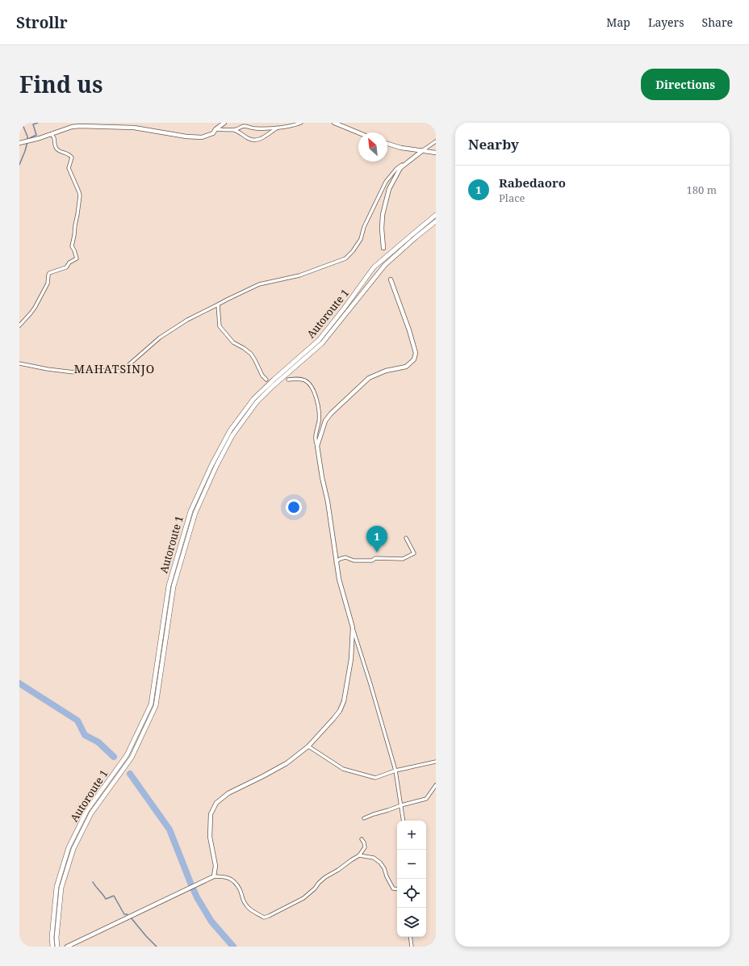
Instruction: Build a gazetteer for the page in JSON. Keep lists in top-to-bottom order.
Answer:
{
  "streets": {
    "main road": ["Autoroute 1"]
  },
  "districts": ["MAHATSINJO"],
  "north": "top left",
  "page": {
    "header": "Strollr",
    "nav": ["Map", "Layers", "Share"],
    "title": "Find us",
    "buttons": "Directions",
    "heading": "Nearby",
    "list": [
      {
        "mark": "1",
        "name": "Rabedaoro",
        "note": "Place",
        "value": "180 m"
      }
    ],
    "pins": "1",
    "map_buttons": ["+", "−"]
  }
}
